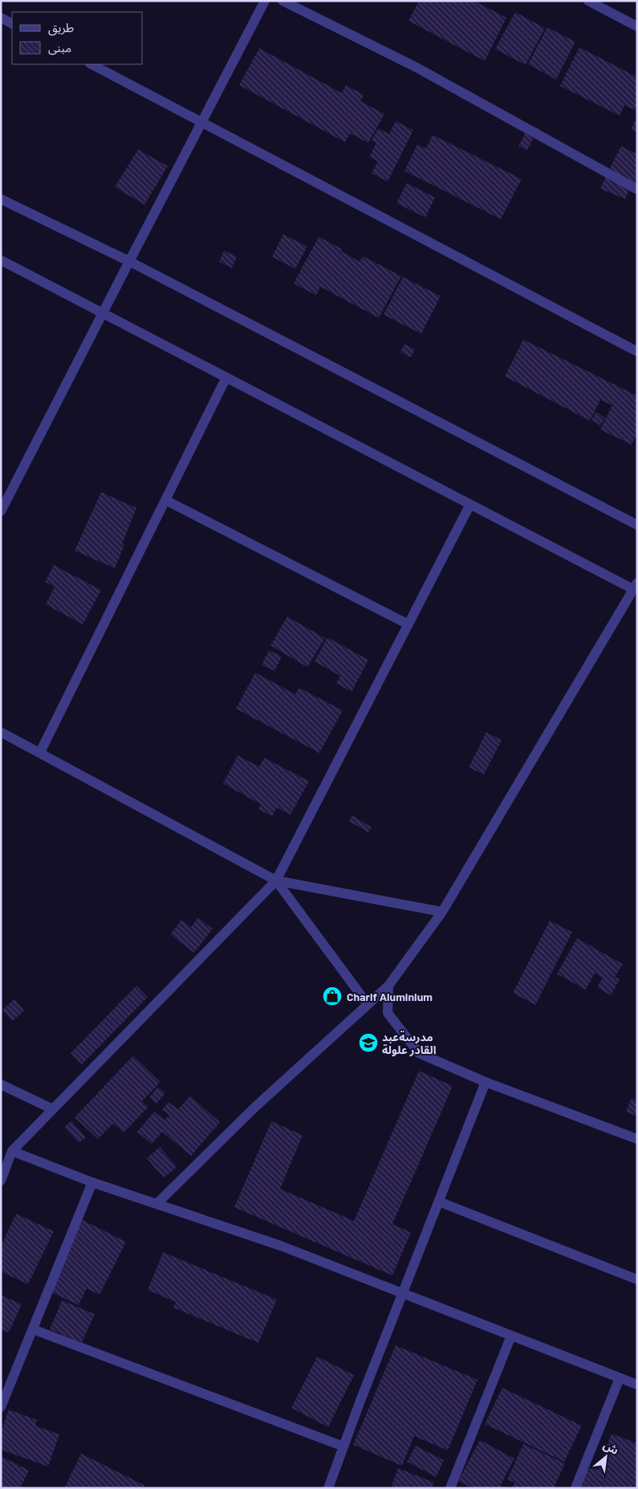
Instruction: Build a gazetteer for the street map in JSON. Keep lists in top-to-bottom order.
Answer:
{
  "places": {
    "shop": ["Charif Aluminium"],
    "school or university": ["مدرسةعبد القادر علولة"]
  },
  "legend": ["طريق", "مبنى"],
  "north": "top right"
}
